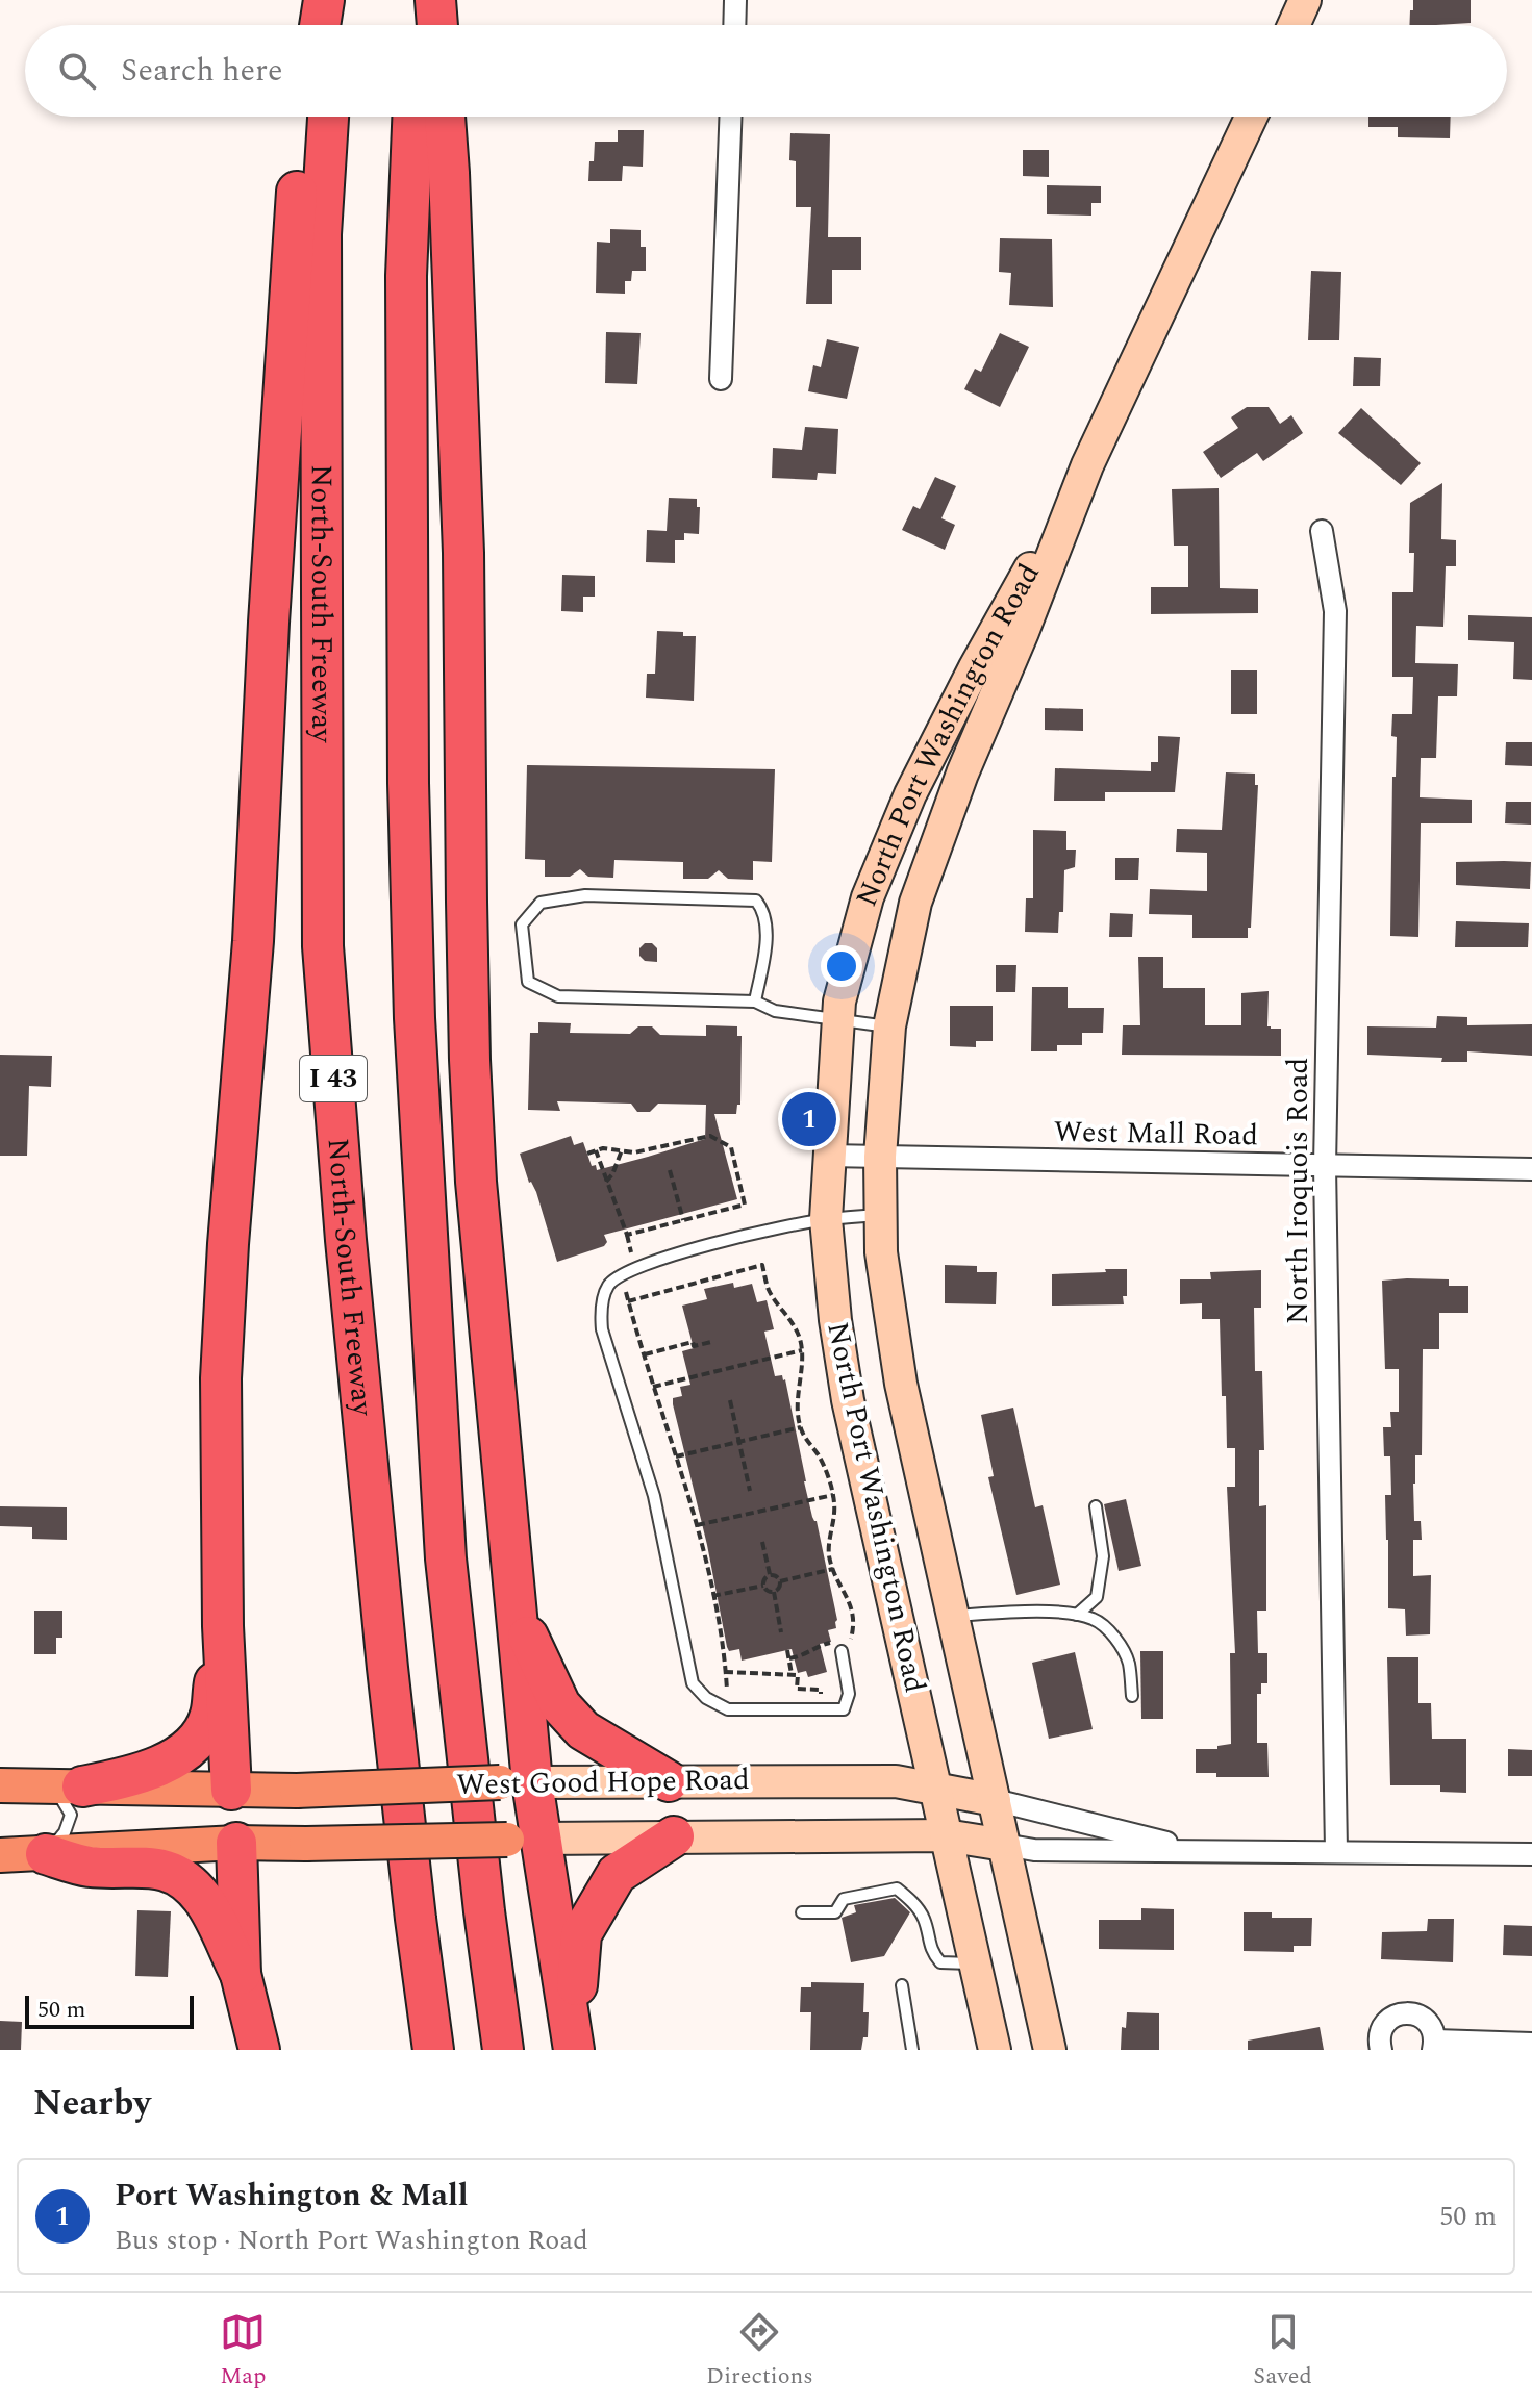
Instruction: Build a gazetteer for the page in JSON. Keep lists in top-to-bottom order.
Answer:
{
  "streets": {
    "highway": ["North-South Freeway", "I 43"],
    "main road": ["North Port Washington Road", "West Good Hope Road"],
    "street": ["West Mall Road", "North Iroquois Road"]
  },
  "crossings": [
    ["North Port Washington Road", "West Mall Road"],
    ["North Port Washington Road", "West Good Hope Road"],
    ["West Mall Road", "North Iroquois Road"],
    ["North Iroquois Road", "West Good Hope Road"]
  ],
  "scale_bar": "50 m",
  "page": {
    "search": "Search here",
    "pins": "1",
    "scale": "50 m",
    "heading": "Nearby",
    "list": [
      {
        "mark": "1",
        "name": "Port Washington & Mall",
        "note": "Bus stop · North Port Washington Road",
        "value": "50 m"
      }
    ],
    "nav": ["Map", "Directions", "Saved"]
  }
}
